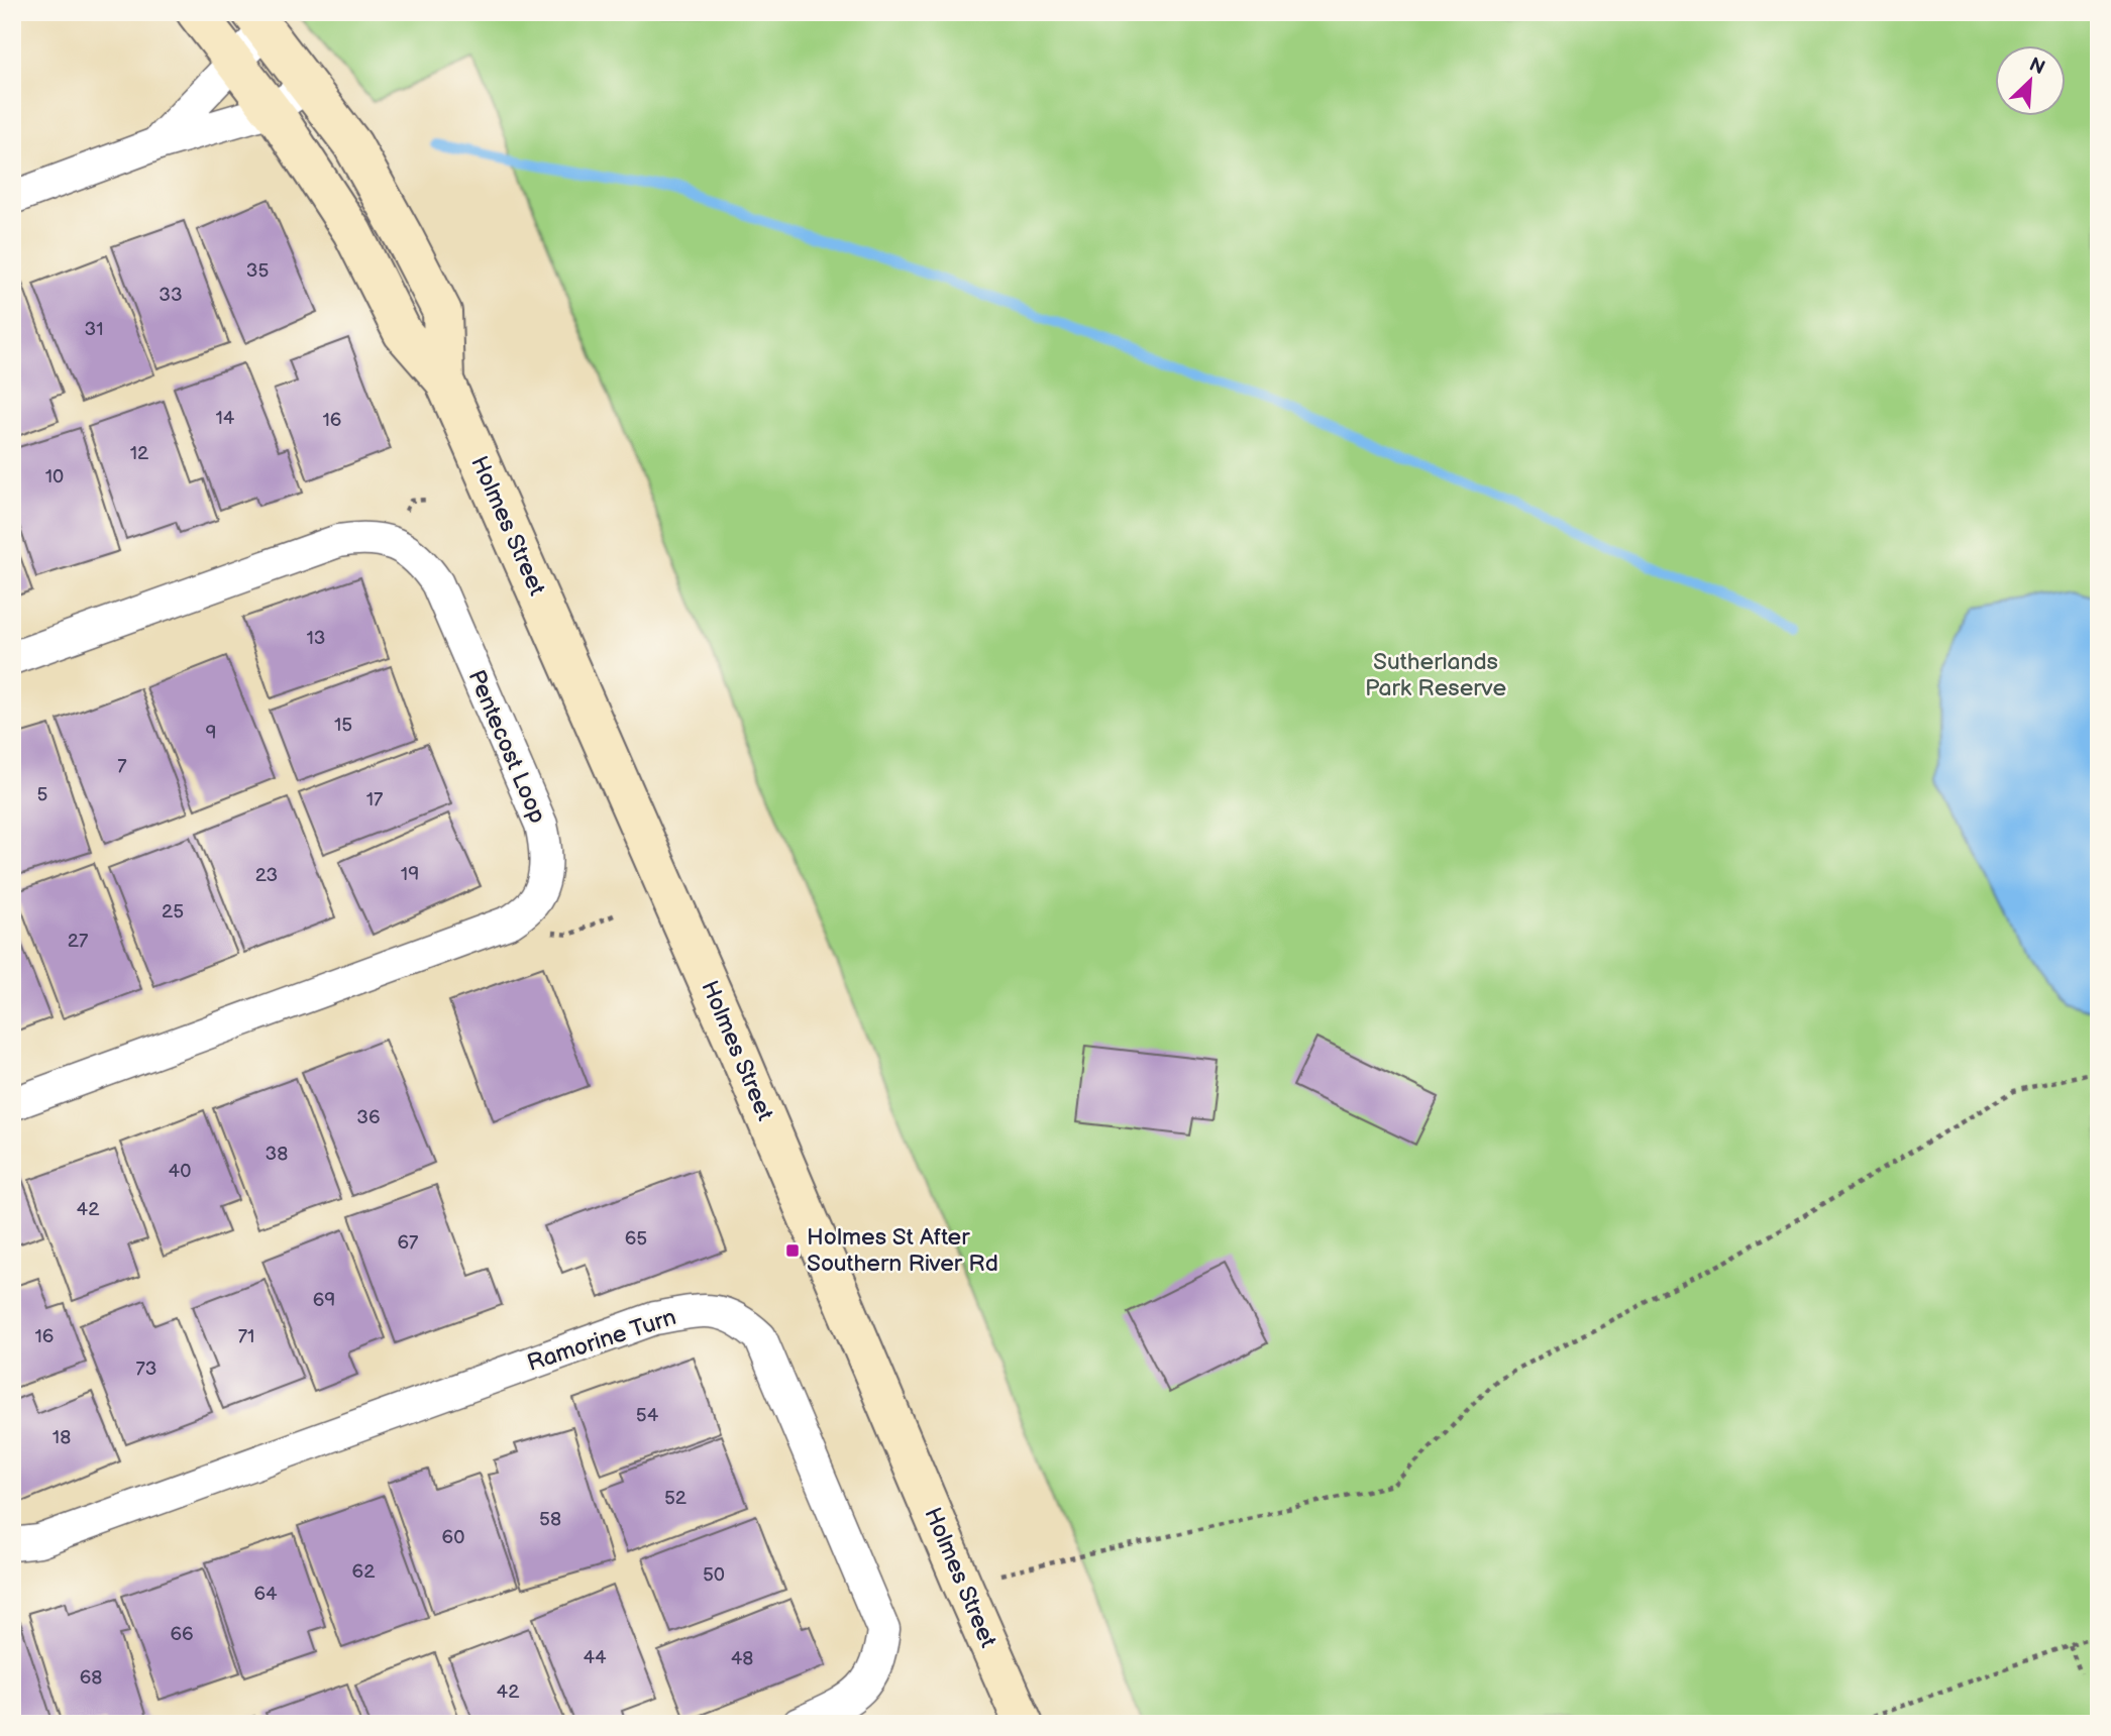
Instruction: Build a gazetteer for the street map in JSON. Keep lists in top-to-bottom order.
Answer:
{
  "streets": {
    "main road": ["Holmes Street"],
    "street": ["Pentecost Loop", "Ramorine Turn"]
  },
  "parks": ["Sutherlands Park Reserve"],
  "places": {
    "transit": ["Holmes St After Southern River Rd"]
  },
  "house_numbers": [
    "35",
    "33",
    "31",
    "14",
    "16",
    "12",
    "10",
    "13",
    "15",
    "9",
    "7",
    "5",
    "17",
    "19",
    "23",
    "25",
    "27",
    "36",
    "38",
    "40",
    "42",
    "65",
    "67",
    "69",
    "16",
    "71",
    "73",
    "54",
    "18",
    "52",
    "58",
    "60",
    "62",
    "50",
    "64",
    "66",
    "44",
    "48",
    "68",
    "42"
  ],
  "north": "top right"
}
